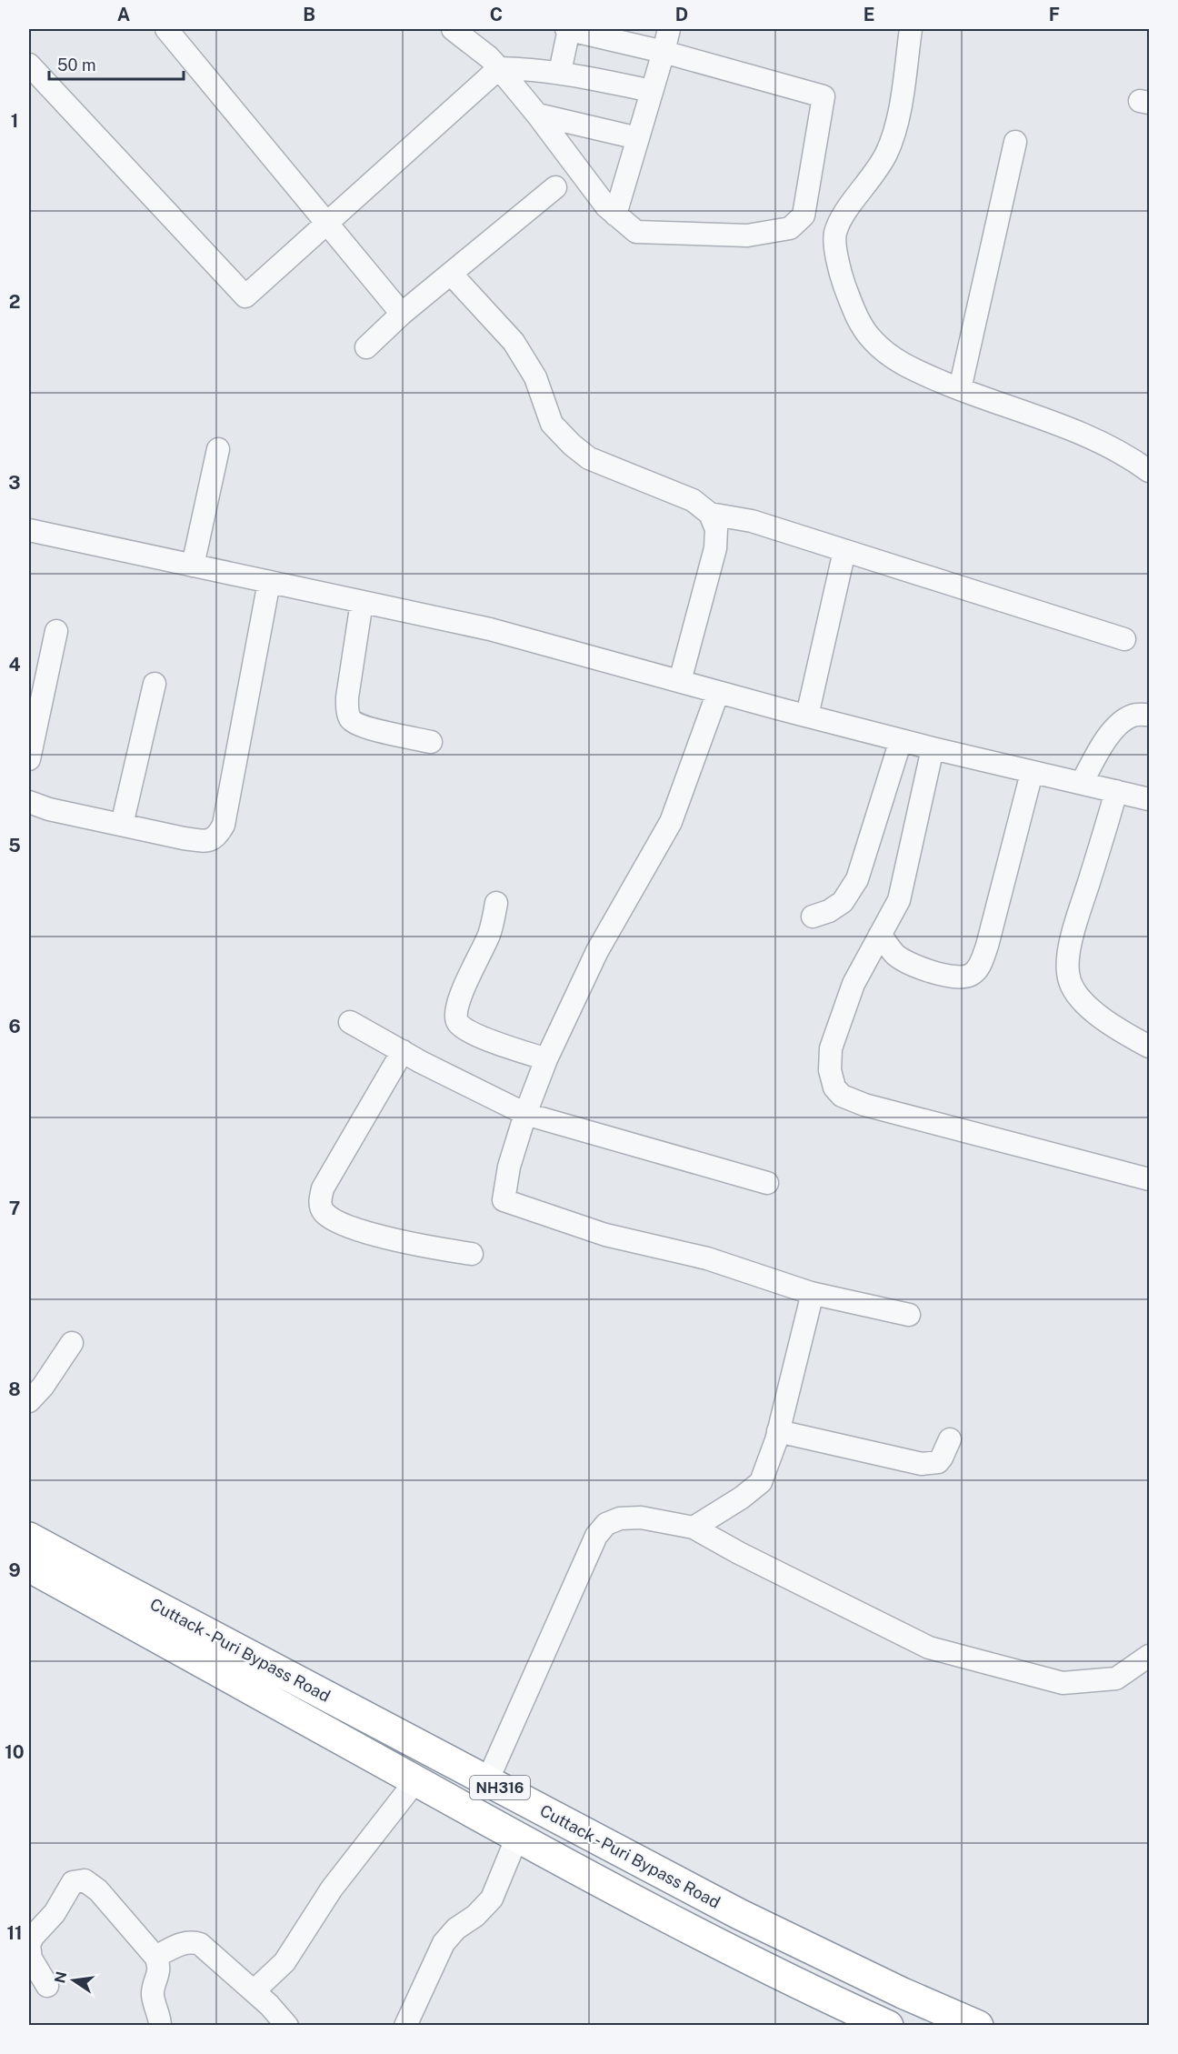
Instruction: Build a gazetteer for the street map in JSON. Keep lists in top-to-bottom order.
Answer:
{
  "streets": {
    "highway": ["Cuttack - Puri Bypass Road", "NH316"]
  },
  "scale_bar": "50 m",
  "north": "left",
  "grid": {
    "columns": [
      "A",
      "B",
      "C",
      "D",
      "E",
      "F"
    ],
    "rows": [
      "1",
      "2",
      "3",
      "4",
      "5",
      "6",
      "7",
      "8",
      "9",
      "10",
      "11"
    ]
  }
}
